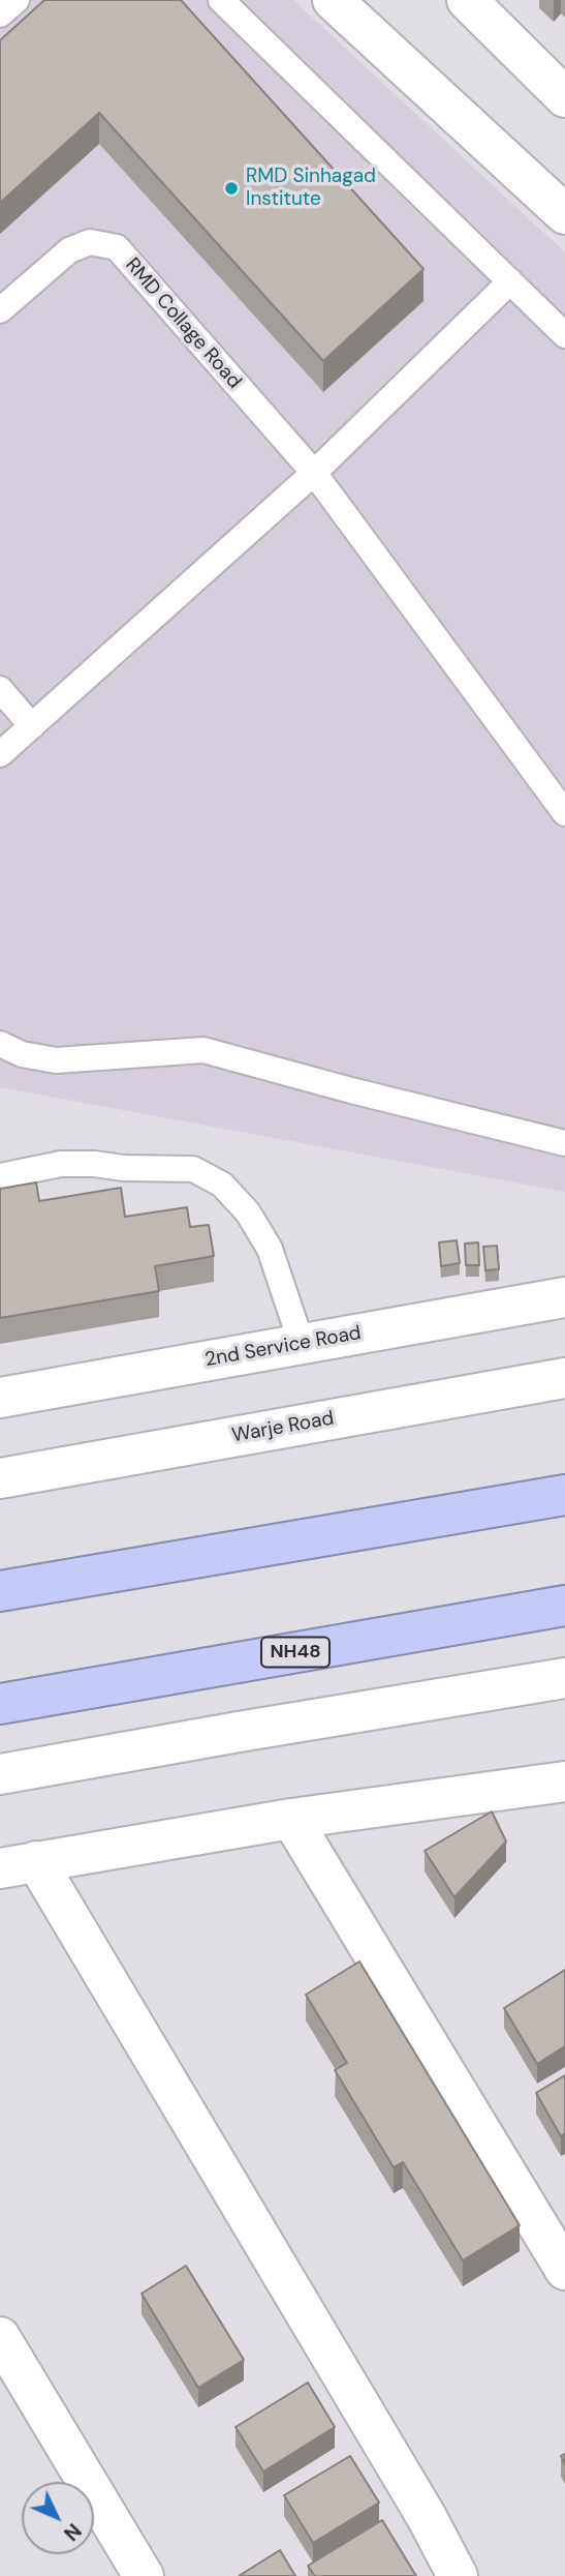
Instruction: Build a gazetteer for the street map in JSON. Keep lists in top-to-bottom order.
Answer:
{
  "streets": {
    "highway": ["NH48"],
    "street": ["2nd Service Road", "Warje Road"],
    "lane": ["RMD Collage Road"]
  },
  "places": ["RMD Sinhagad Institute"],
  "north": "bottom right"
}
